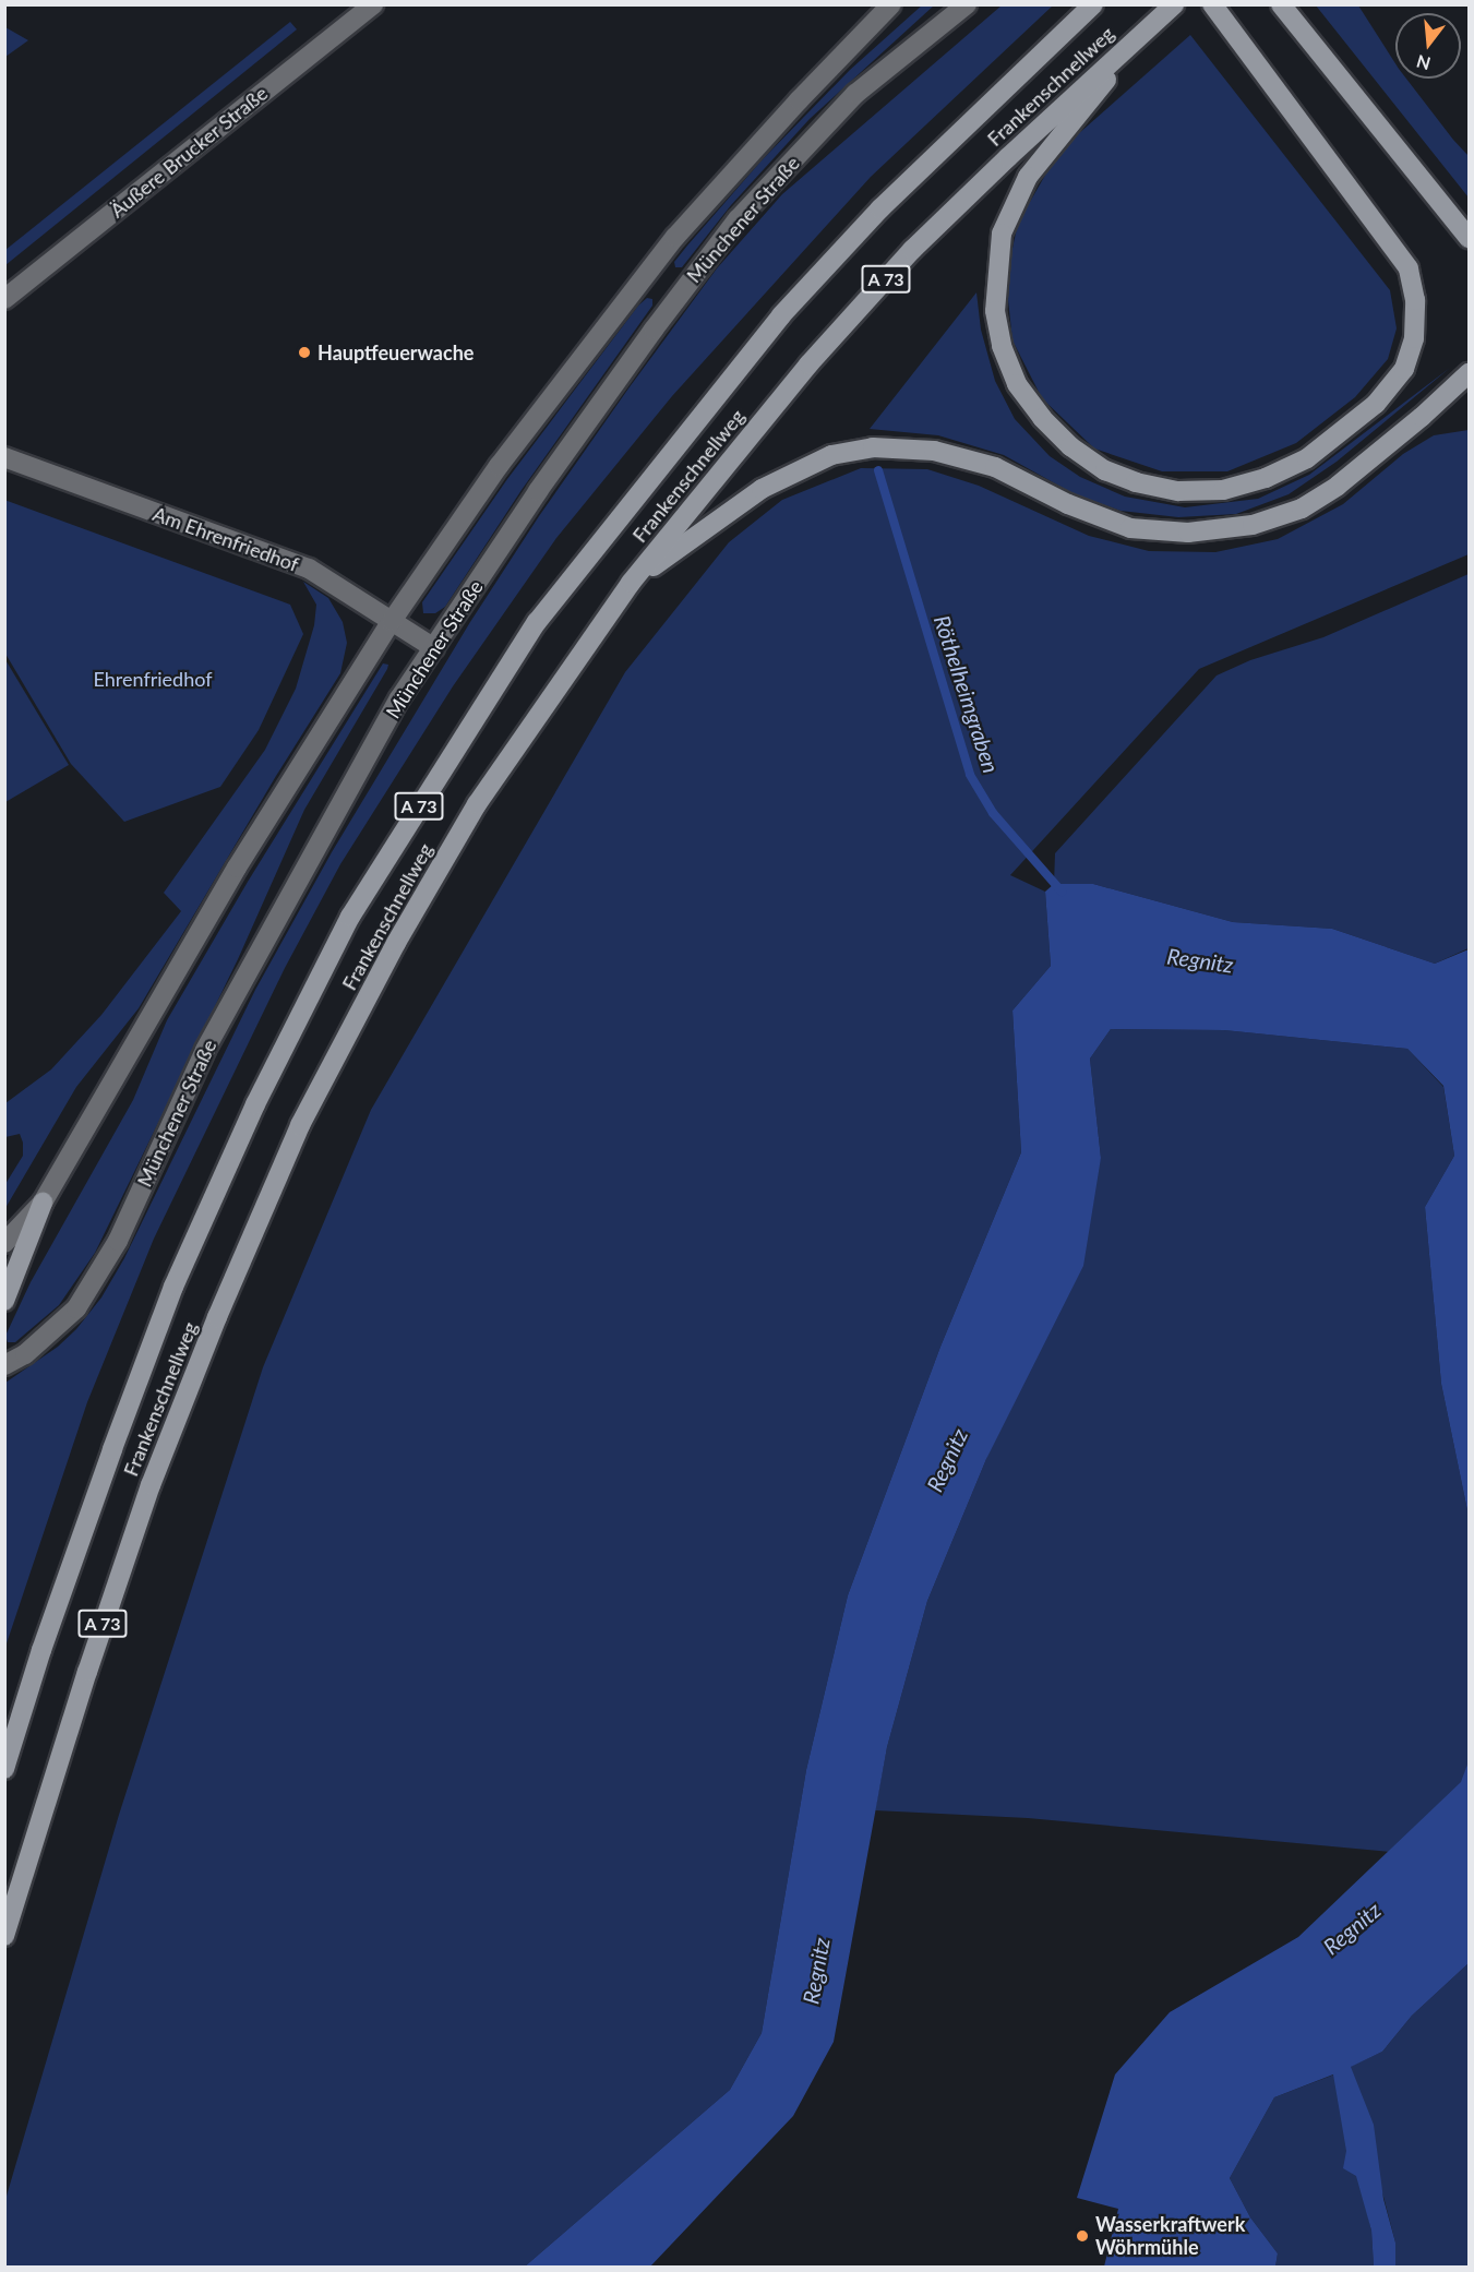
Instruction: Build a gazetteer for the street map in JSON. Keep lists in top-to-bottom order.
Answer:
{
  "streets": {
    "highway": ["Frankenschnellweg", "A 73"],
    "main road": ["Äußere Brucker Straße", "Münchener Straße", "Am Ehrenfriedhof"]
  },
  "crossings": [
    ["Münchener Straße", "Am Ehrenfriedhof"]
  ],
  "water": ["Röthelheimgraben", "Regnitz"],
  "parks": ["Ehrenfriedhof"],
  "places": ["Hauptfeuerwache", "Wasserkraftwerk Wöhrmühle"],
  "north": "bottom"
}
